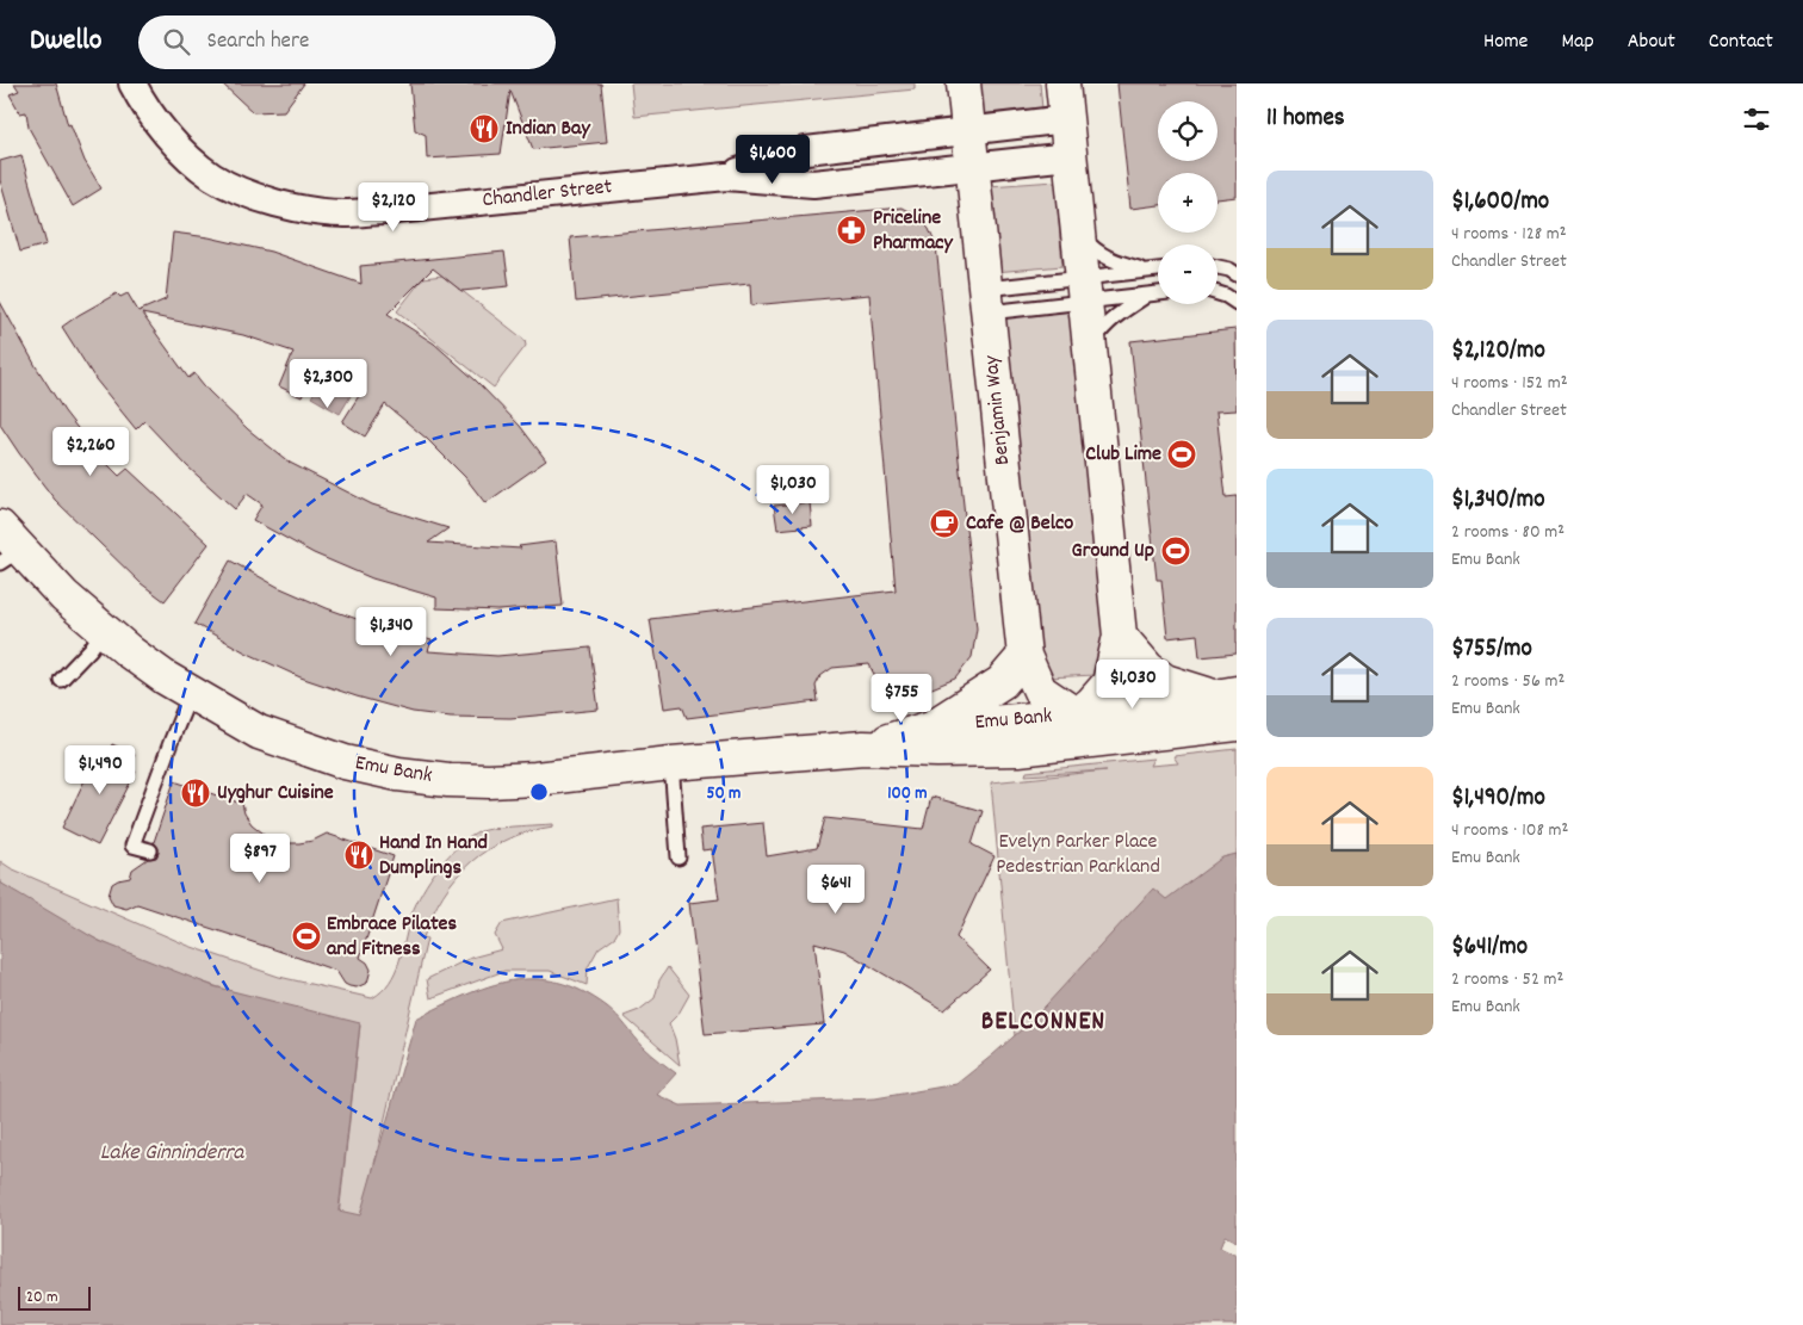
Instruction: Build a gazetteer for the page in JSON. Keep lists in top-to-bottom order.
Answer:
{
  "streets": {
    "main road": ["Benjamin Way", "Emu Bank"],
    "street": ["Chandler Street"]
  },
  "crossings": [
    ["Chandler Street", "Benjamin Way"],
    ["Benjamin Way", "Emu Bank"]
  ],
  "districts": ["BELCONNEN"],
  "water": ["Lake Ginninderra"],
  "parks": ["Evelyn Parker Place Pedestrian Parkland"],
  "places": {
    "restaurant": ["Indian Bay", "Uyghur Cuisine", "Hand In Hand Dumplings"],
    "pharmacy": ["Priceline Pharmacy"],
    "sports": ["Club Lime", "Ground Up", "Embrace Pilates and Fitness"],
    "cafe": ["Cafe @ Belco"]
  },
  "scale_bar": "20 m",
  "page": {
    "header": "Dwello",
    "search": "Search here",
    "nav": [
      "Home",
      "Map",
      "About",
      "Contact"
    ],
    "heading": "11 homes",
    "map_buttons": ["+", "−"],
    "price": [
      "$1,600",
      "$2,120",
      "$2,300",
      "$2,260",
      "$1,030",
      "$1,340",
      "$1,030",
      "$755",
      "$1,490",
      "$897",
      "$641"
    ],
    "list": [
      {
        "name": "$1,600/mo",
        "note": "4 rooms · 128 m² · Chandler Street"
      },
      {
        "name": "$2,120/mo",
        "note": "4 rooms · 152 m² · Chandler Street"
      },
      {
        "name": "$1,340/mo",
        "note": "2 rooms · 80 m² · Emu Bank"
      },
      {
        "name": "$755/mo",
        "note": "2 rooms · 56 m² · Emu Bank"
      },
      {
        "name": "$1,490/mo",
        "note": "4 rooms · 108 m² · Emu Bank"
      },
      {
        "name": "$641/mo",
        "note": "2 rooms · 52 m² · Emu Bank"
      }
    ],
    "scale": "20 m"
  },
  "rings": ["50 m", "100 m"]
}
